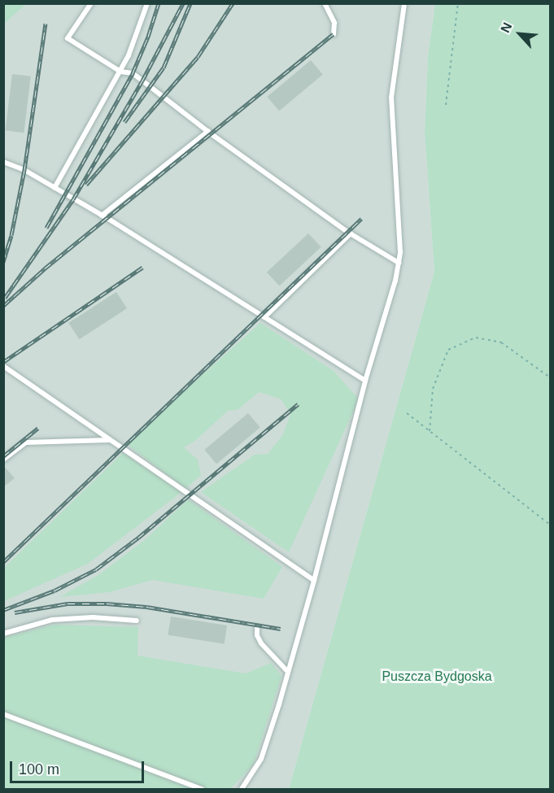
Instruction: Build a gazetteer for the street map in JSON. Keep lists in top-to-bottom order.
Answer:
{
  "parks": ["Puszcza Bydgoska"],
  "scale_bar": "100 m",
  "north": "top left"
}
